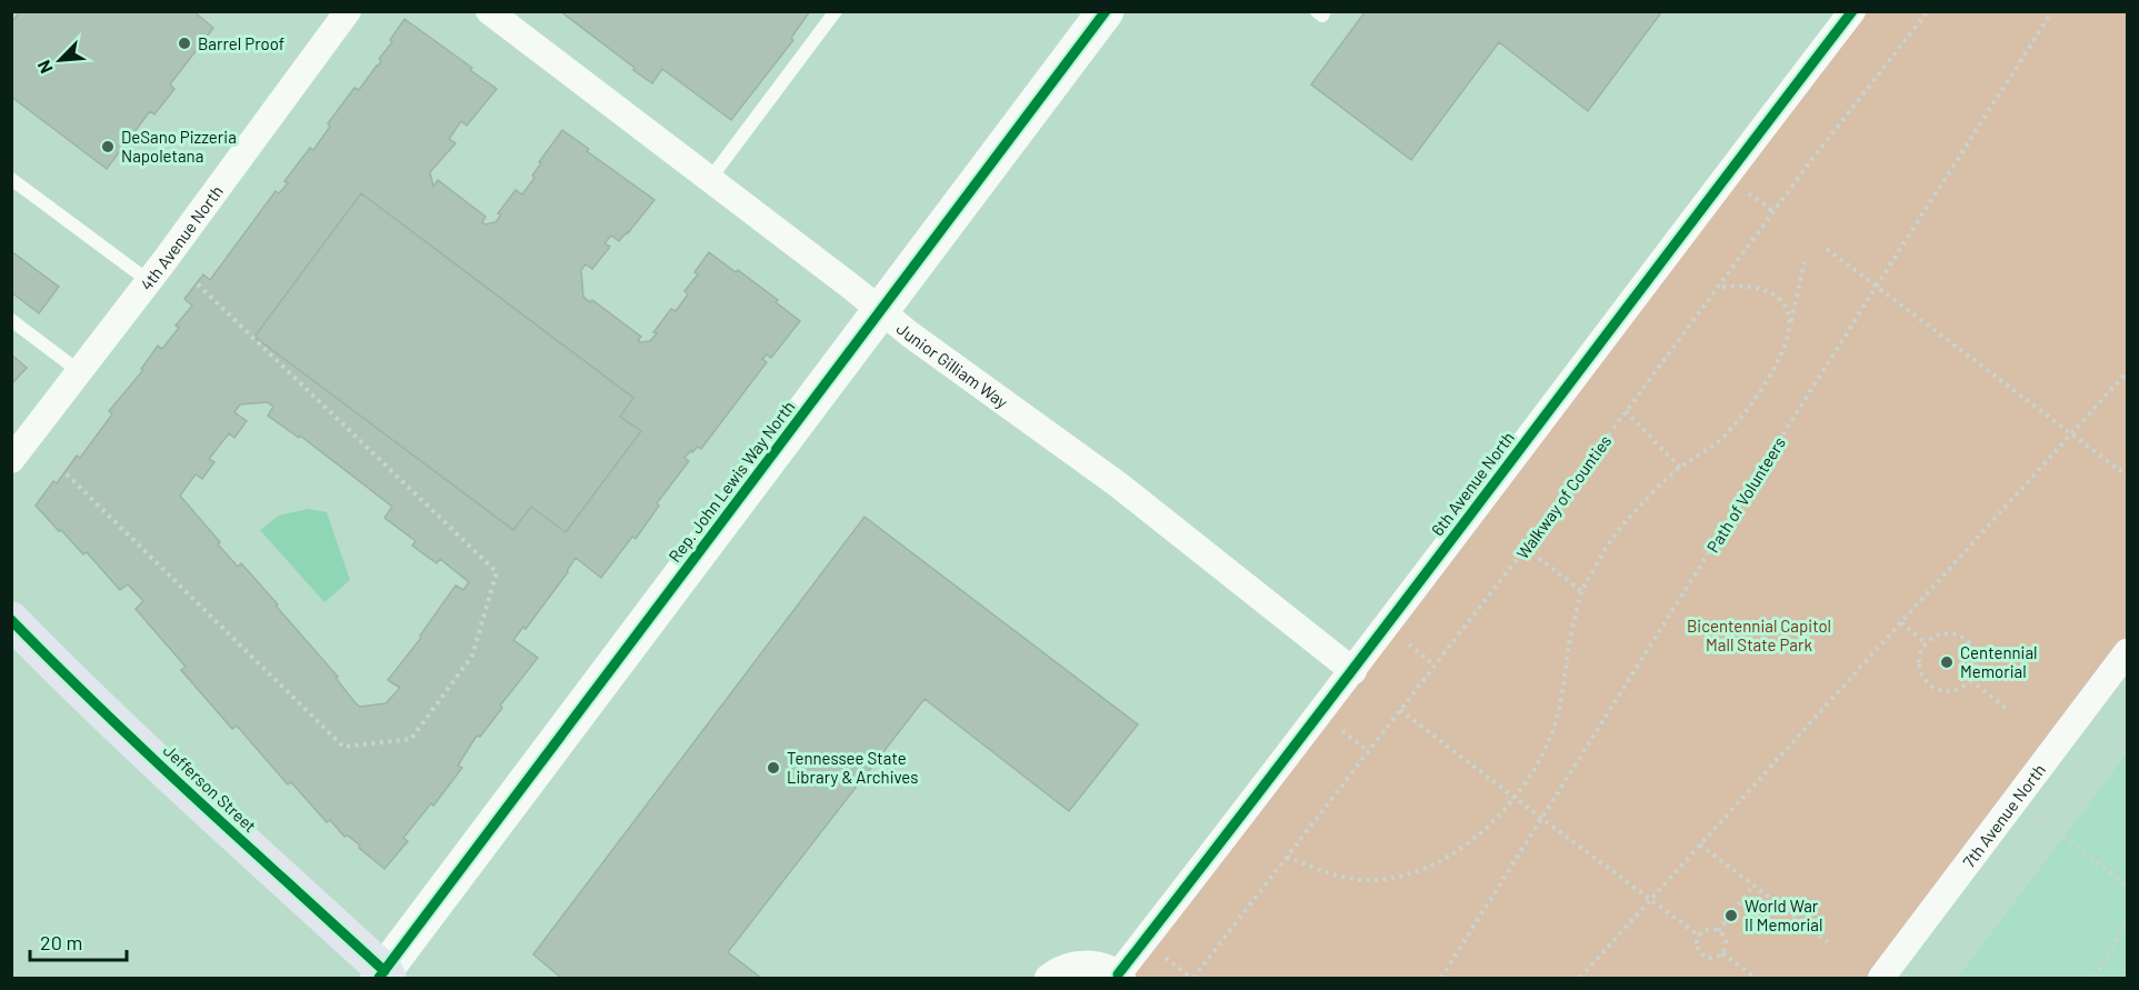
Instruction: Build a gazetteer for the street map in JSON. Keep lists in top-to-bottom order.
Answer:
{
  "streets": {
    "main road": ["Jefferson Street"],
    "street": [
      "4th Avenue North",
      "Junior Gilliam Way",
      "Rep. John Lewis Way North",
      "6th Avenue North",
      "7th Avenue North"
    ],
    "path": ["Path of Volunteers", "Walkway of Counties"]
  },
  "crossings": [
    ["Junior Gilliam Way", "Rep. John Lewis Way North"],
    ["Junior Gilliam Way", "6th Avenue North"],
    ["Rep. John Lewis Way North", "Jefferson Street"]
  ],
  "parks": ["Bicentennial Capitol Mall State Park"],
  "places": [
    "Barrel Proof",
    "DeSano Pizzeria Napoletana",
    "Centennial Memorial",
    "Tennessee State Library & Archives",
    "World War II Memorial"
  ],
  "scale_bar": "20 m",
  "north": "bottom left"
}
